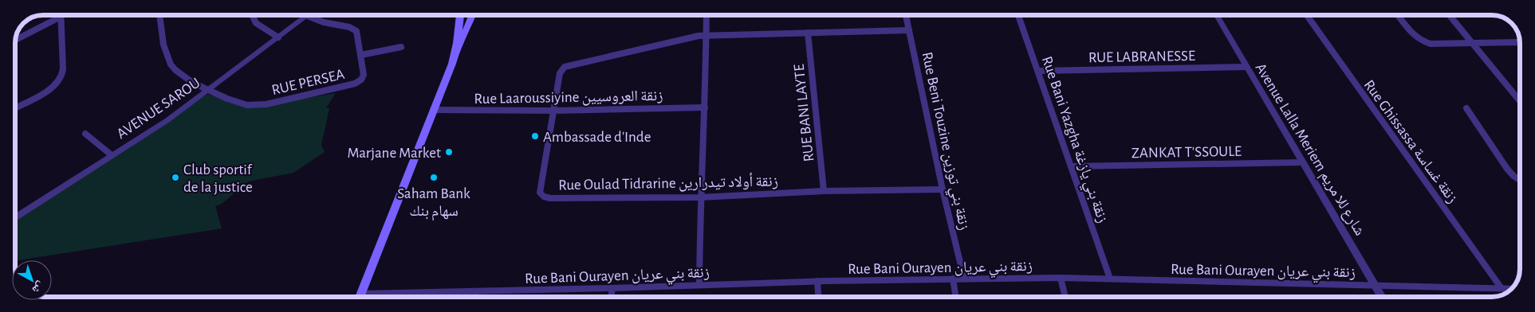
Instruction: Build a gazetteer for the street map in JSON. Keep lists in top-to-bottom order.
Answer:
{
  "streets": {
    "street": [
      "RUE LABRANESSE",
      "RUE PERSEA",
      "Rue Laaroussiyine زنقة العروسيين",
      "AVENUE SAROU",
      "RUE BANI LAYTE",
      "Rue Bani Yazgha زنقة بني يازغة",
      "Rue Beni Touzine زنقة بني توزين",
      "Rue Ghissassa زنقة غساسة",
      "Avenue Lalla Meriem شارع للا مريم",
      "ZANKAT T'SSOULE",
      "Rue Oulad Tidrarine زنقة أولاد تيدرارين",
      "Rue Bani Ourayen زنقة بني عريان"
    ]
  },
  "crossings": [
    ["RUE LABRANESSE", "Rue Bani Yazgha زنقة بني يازغة"],
    ["RUE LABRANESSE", "Avenue Lalla Meriem شارع للا مريم"],
    ["RUE PERSEA", "AVENUE SAROU"],
    ["Rue Laaroussiyine زنقة العروسيين", "Rue Oulad Tidrarine زنقة أولاد تيدرارين"],
    ["RUE BANI LAYTE", "Rue Oulad Tidrarine زنقة أولاد تيدرارين"],
    ["Rue Bani Yazgha زنقة بني يازغة", "ZANKAT T'SSOULE"],
    ["Rue Bani Yazgha زنقة بني يازغة", "Rue Bani Ourayen زنقة بني عريان"],
    ["Rue Beni Touzine زنقة بني توزين", "Rue Oulad Tidrarine زنقة أولاد تيدرارين"],
    ["Rue Beni Touzine زنقة بني توزين", "Rue Bani Ourayen زنقة بني عريان"],
    ["Rue Ghissassa زنقة غساسة", "Rue Bani Ourayen زنقة بني عريان"],
    ["Avenue Lalla Meriem شارع للا مريم", "ZANKAT T'SSOULE"],
    ["Avenue Lalla Meriem شارع للا مريم", "Rue Bani Ourayen زنقة بني عريان"]
  ],
  "places": [
    "Ambassade d'Inde",
    "Marjane Market",
    "Club sportif de la justice",
    "Saham Bank سهام بنك"
  ],
  "north": "bottom right"
}
